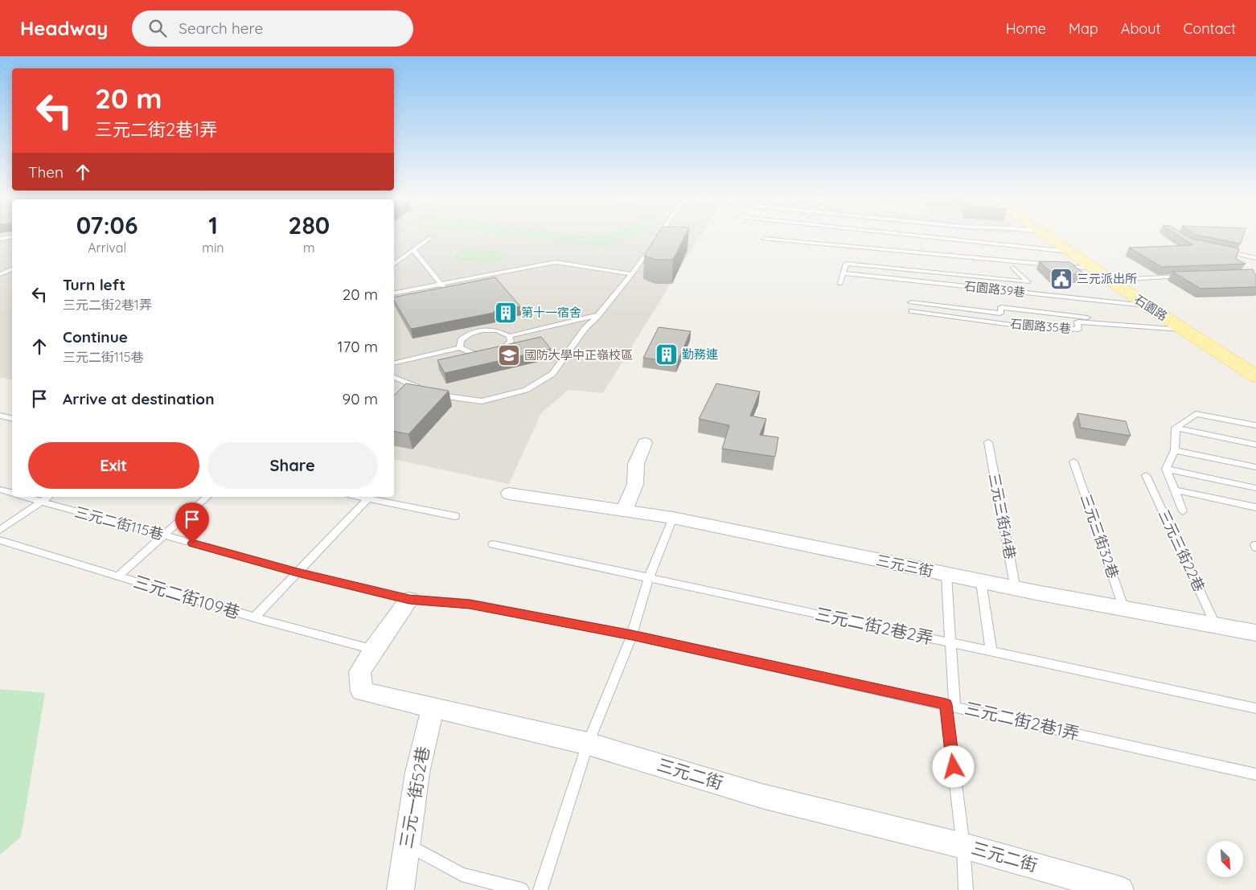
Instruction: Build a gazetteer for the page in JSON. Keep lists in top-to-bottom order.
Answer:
{
  "streets": {
    "main road": ["石園路"],
    "street": ["三元三街", "三元二街", "三元一街52巷"],
    "lane": [
      "石園路39巷",
      "石園路35巷",
      "三元三街44巷",
      "三元二街115巷",
      "三元三街32巷",
      "三元三街22巷",
      "三元二街109巷",
      "三元二街2巷2弄",
      "三元二街2巷1弄"
    ]
  },
  "crossings": [
    ["石園路39巷", "石園路"],
    ["石園路", "石園路35巷"],
    ["三元三街44巷", "三元三街"],
    ["三元二街115巷", "三元二街2巷1弄"],
    ["三元二街115巷", "三元二街"],
    ["三元三街32巷", "三元三街"],
    ["三元三街22巷", "三元三街"],
    ["三元二街109巷", "三元二街"],
    ["三元二街2巷1弄", "三元二街"],
    ["三元二街", "三元一街52巷"]
  ],
  "places": {
    "public building": ["三元派出所"],
    "building": ["第十一宿舍", "勤務連"],
    "school or university": ["國防大學中正嶺校區"]
  },
  "north": "bottom right",
  "page": {
    "header": "Headway",
    "search": "Search here",
    "nav": [
      "Home",
      "Map",
      "About",
      "Contact"
    ],
    "turn": ["20 m", "三元二街2巷1弄"],
    "then": "Then",
    "eta": [
      "07:06",
      "Arrival",
      "1",
      "min",
      "280",
      "m"
    ],
    "list": [
      {
        "name": "Turn left",
        "note": "三元二街2巷1弄",
        "value": "20 m"
      },
      {
        "name": "Continue",
        "note": "三元二街115巷",
        "value": "170 m"
      },
      {
        "name": "Arrive at destination",
        "value": "90 m"
      }
    ],
    "buttons": ["Exit", "Share"]
  }
}
